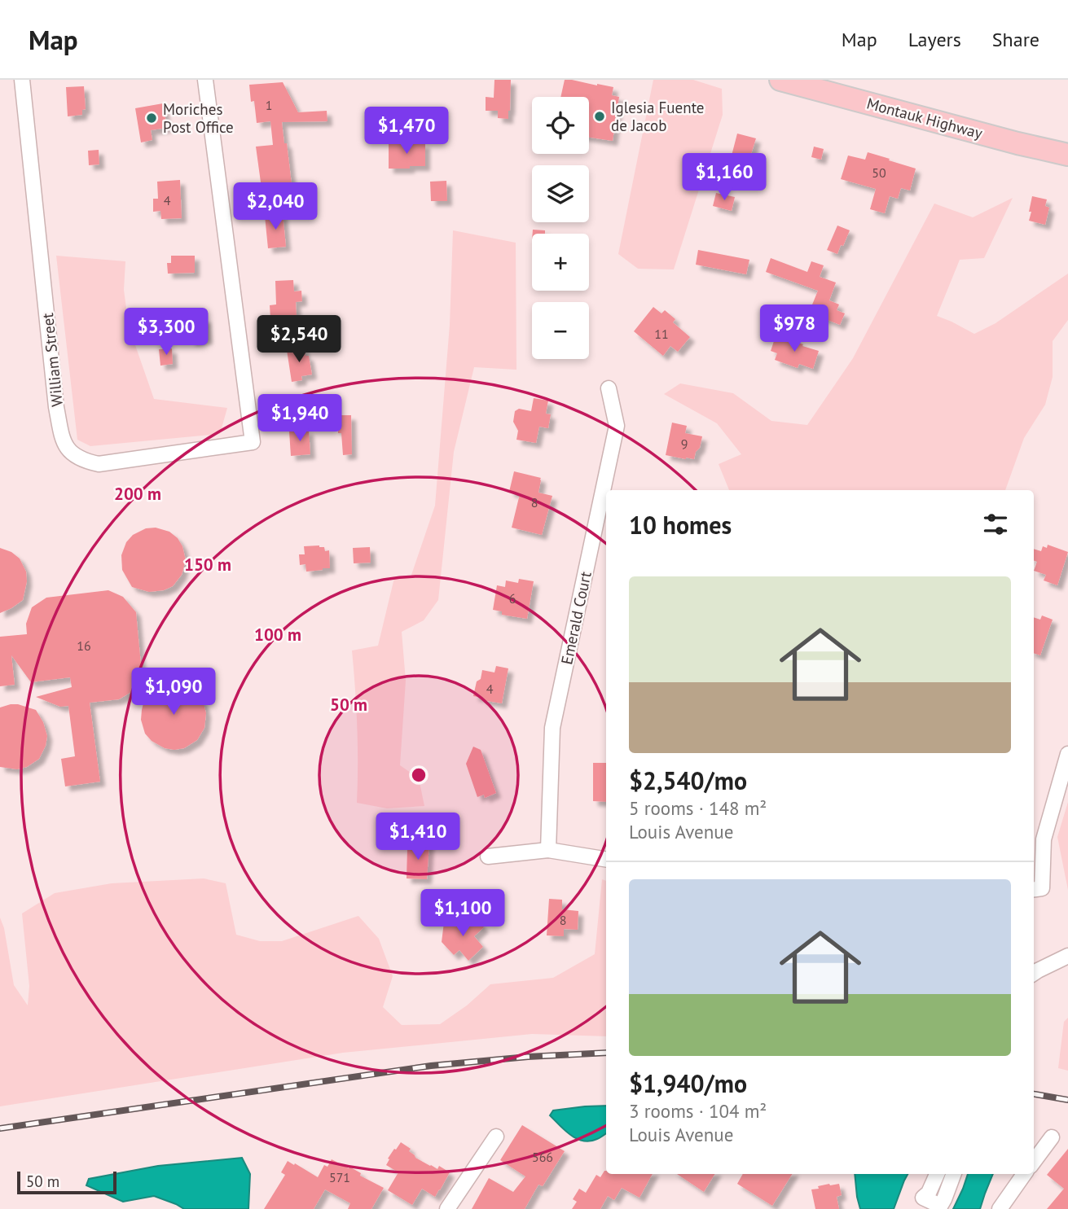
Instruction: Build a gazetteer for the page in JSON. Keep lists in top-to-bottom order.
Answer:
{
  "streets": {
    "main road": ["Montauk Highway"],
    "street": ["William Street", "Emerald Court"]
  },
  "places": ["Iglesia Fuente de Jacob", "Moriches Post Office"],
  "house_numbers": [
    "1",
    "50",
    "4",
    "11",
    "9",
    "8",
    "6",
    "16",
    "4",
    "8",
    "566",
    "571"
  ],
  "scale_bar": "50 m",
  "page": {
    "header": "Map",
    "nav": ["Map", "Layers", "Share"],
    "map_buttons": ["+", "−"],
    "price": [
      "$1,470",
      "$1,160",
      "$2,040",
      "$978",
      "$3,300",
      "$2,540",
      "$1,940",
      "$1,090",
      "$1,410",
      "$1,100"
    ],
    "heading": "10 homes",
    "list": [
      {
        "name": "$2,540/mo",
        "note": "5 rooms · 148 m² · Louis Avenue"
      },
      {
        "name": "$1,940/mo",
        "note": "3 rooms · 104 m² · Louis Avenue"
      }
    ],
    "scale": "50 m"
  },
  "rings": [
    "200 m",
    "150 m",
    "100 m",
    "50 m"
  ]
}
